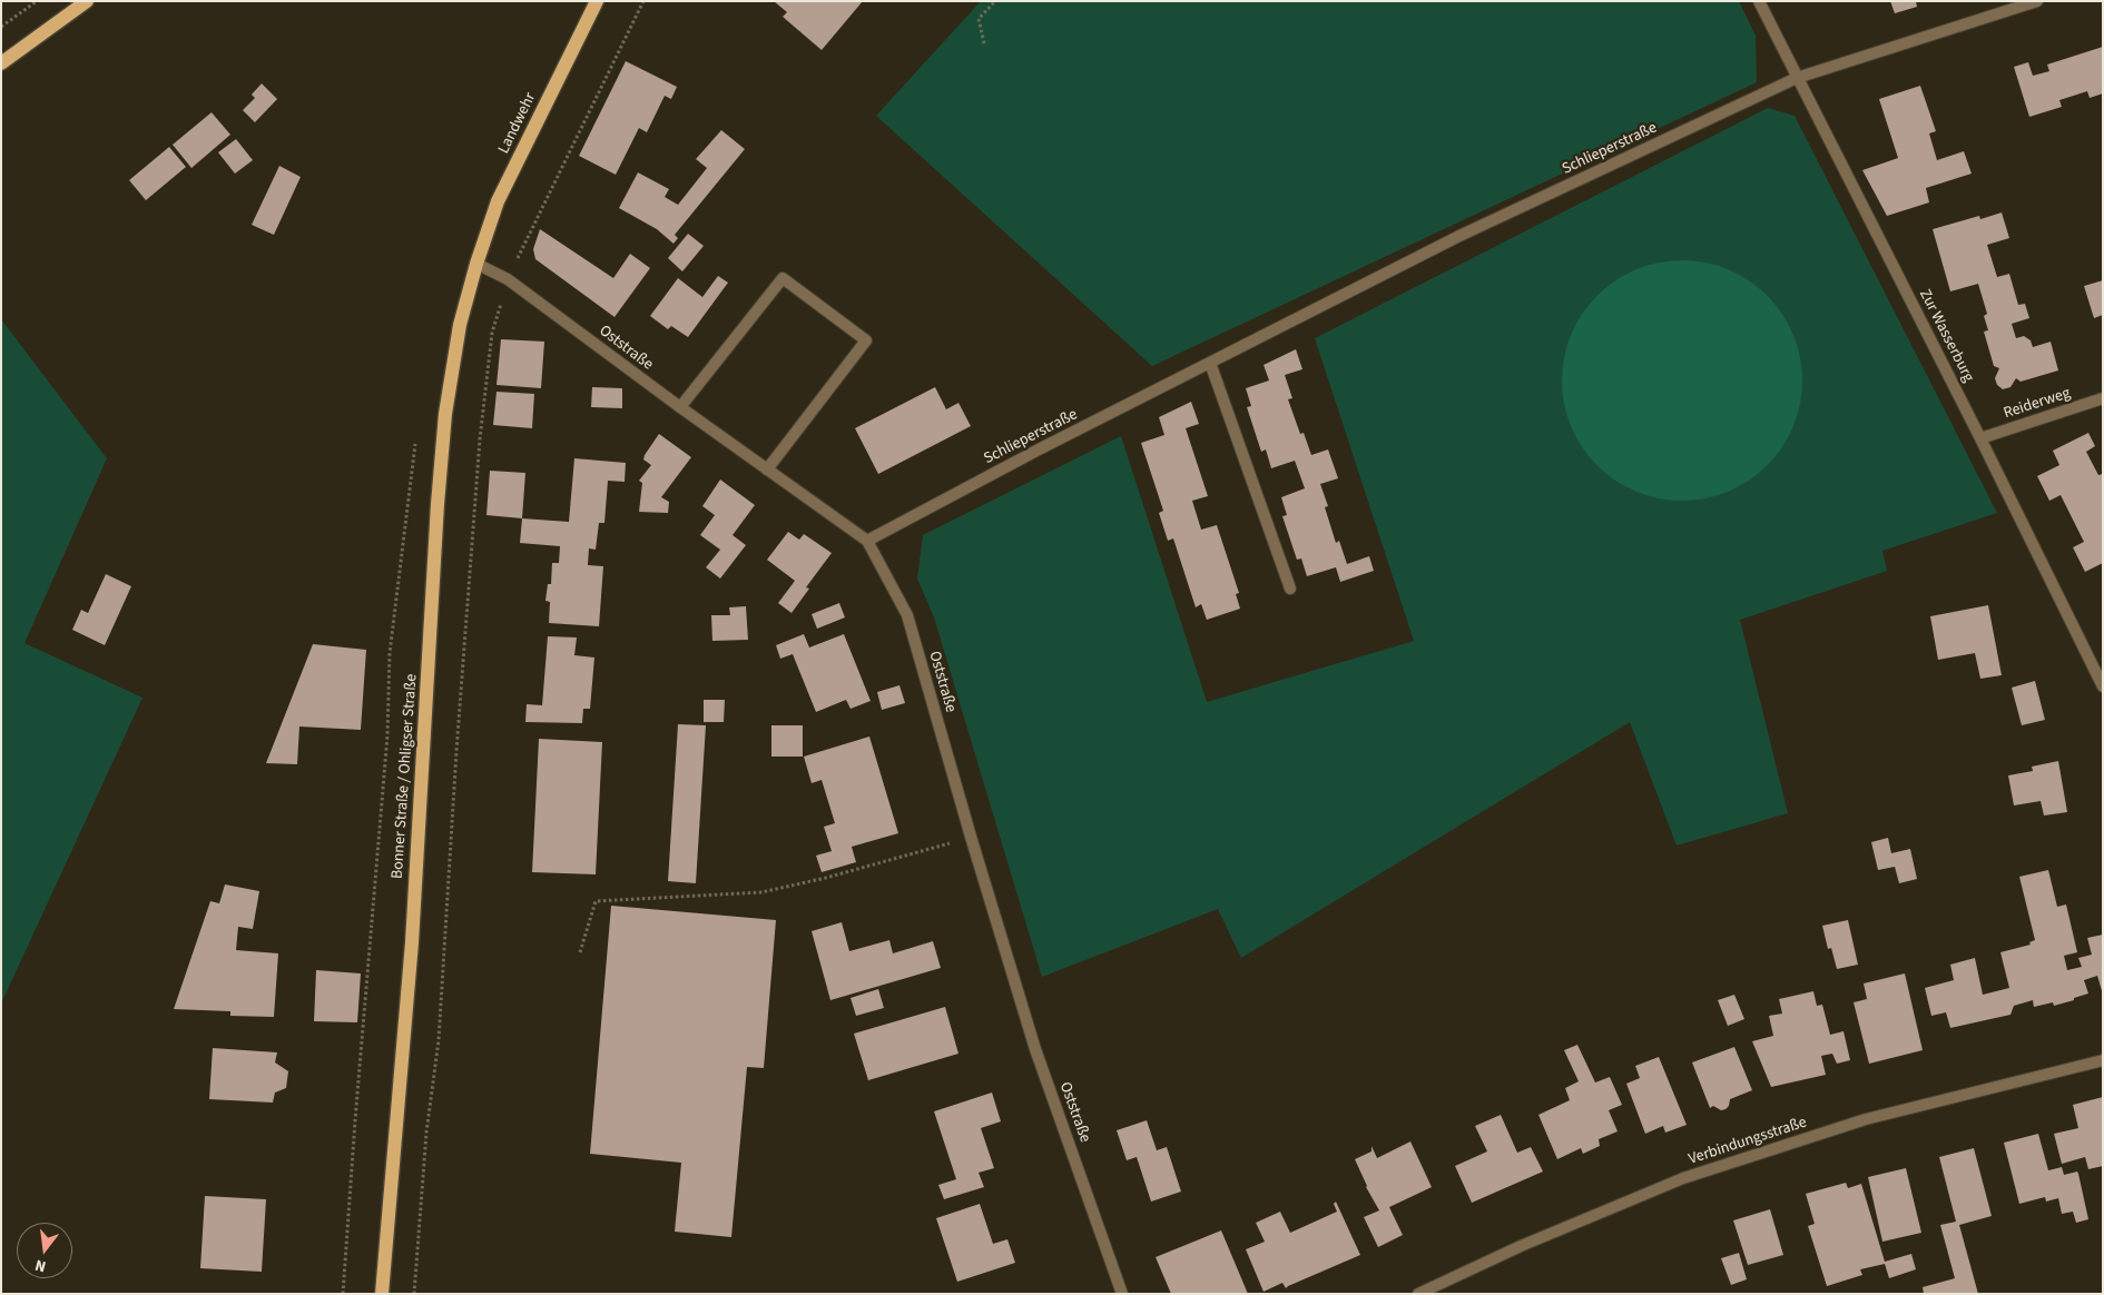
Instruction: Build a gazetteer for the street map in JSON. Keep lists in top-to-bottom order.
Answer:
{
  "streets": {
    "main road": ["Landwehr", "Bonner Straße / Ohligser Straße"],
    "street": [
      "Schlieperstraße",
      "Zur Wasserburg",
      "Oststraße",
      "Reiderweg",
      "Verbindungsstraße"
    ]
  },
  "crossings": [
    ["Landwehr", "Oststraße"],
    ["Landwehr", "Bonner Straße / Ohligser Straße"],
    ["Schlieperstraße", "Zur Wasserburg"],
    ["Schlieperstraße", "Oststraße"],
    ["Zur Wasserburg", "Reiderweg"],
    ["Oststraße", "Bonner Straße / Ohligser Straße"]
  ],
  "north": "bottom"
}
